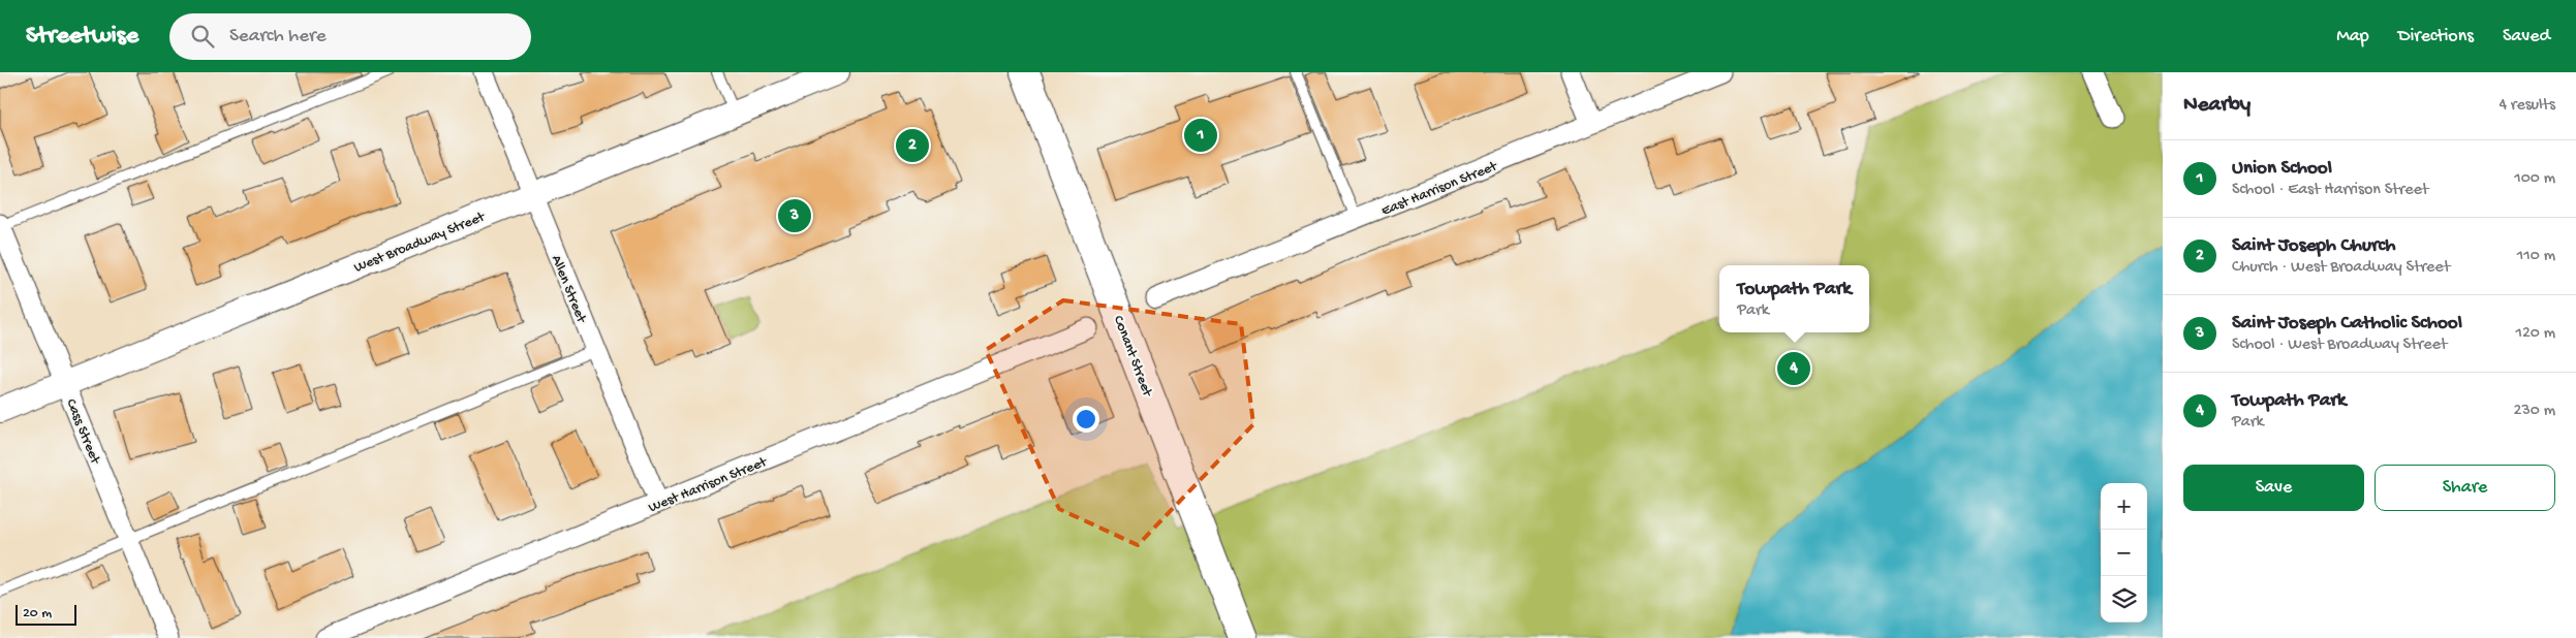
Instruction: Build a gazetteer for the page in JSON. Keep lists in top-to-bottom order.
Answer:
{
  "streets": {
    "main road": ["Conant Street"],
    "street": [
      "East Harrison Street",
      "West Broadway Street",
      "Allen Street",
      "Cass Street",
      "West Harrison Street"
    ]
  },
  "crossings": [
    ["West Broadway Street", "Allen Street"],
    ["West Broadway Street", "Cass Street"],
    ["Allen Street", "West Harrison Street"]
  ],
  "scale_bar": "20 m",
  "page": {
    "header": "Streetwise",
    "search": "Search here",
    "nav": ["Map", "Directions", "Saved"],
    "heading": ["Nearby", "4 results"],
    "pins": [
      "1",
      "2",
      "3",
      "4"
    ],
    "list": [
      {
        "mark": "1",
        "name": "Union School",
        "note": "School · East Harrison Street",
        "value": "100 m"
      },
      {
        "mark": "2",
        "name": "Saint Joseph Church",
        "note": "Church · West Broadway Street",
        "value": "110 m"
      },
      {
        "mark": "3",
        "name": "Saint Joseph Catholic School",
        "note": "School · West Broadway Street",
        "value": "120 m"
      },
      {
        "mark": "4",
        "name": "Towpath Park",
        "note": "Park",
        "value": "230 m"
      }
    ],
    "popup": ["Towpath Park", "Park"],
    "buttons": ["Save", "Share"],
    "map_buttons": ["+", "−"],
    "scale": "20 m"
  }
}
